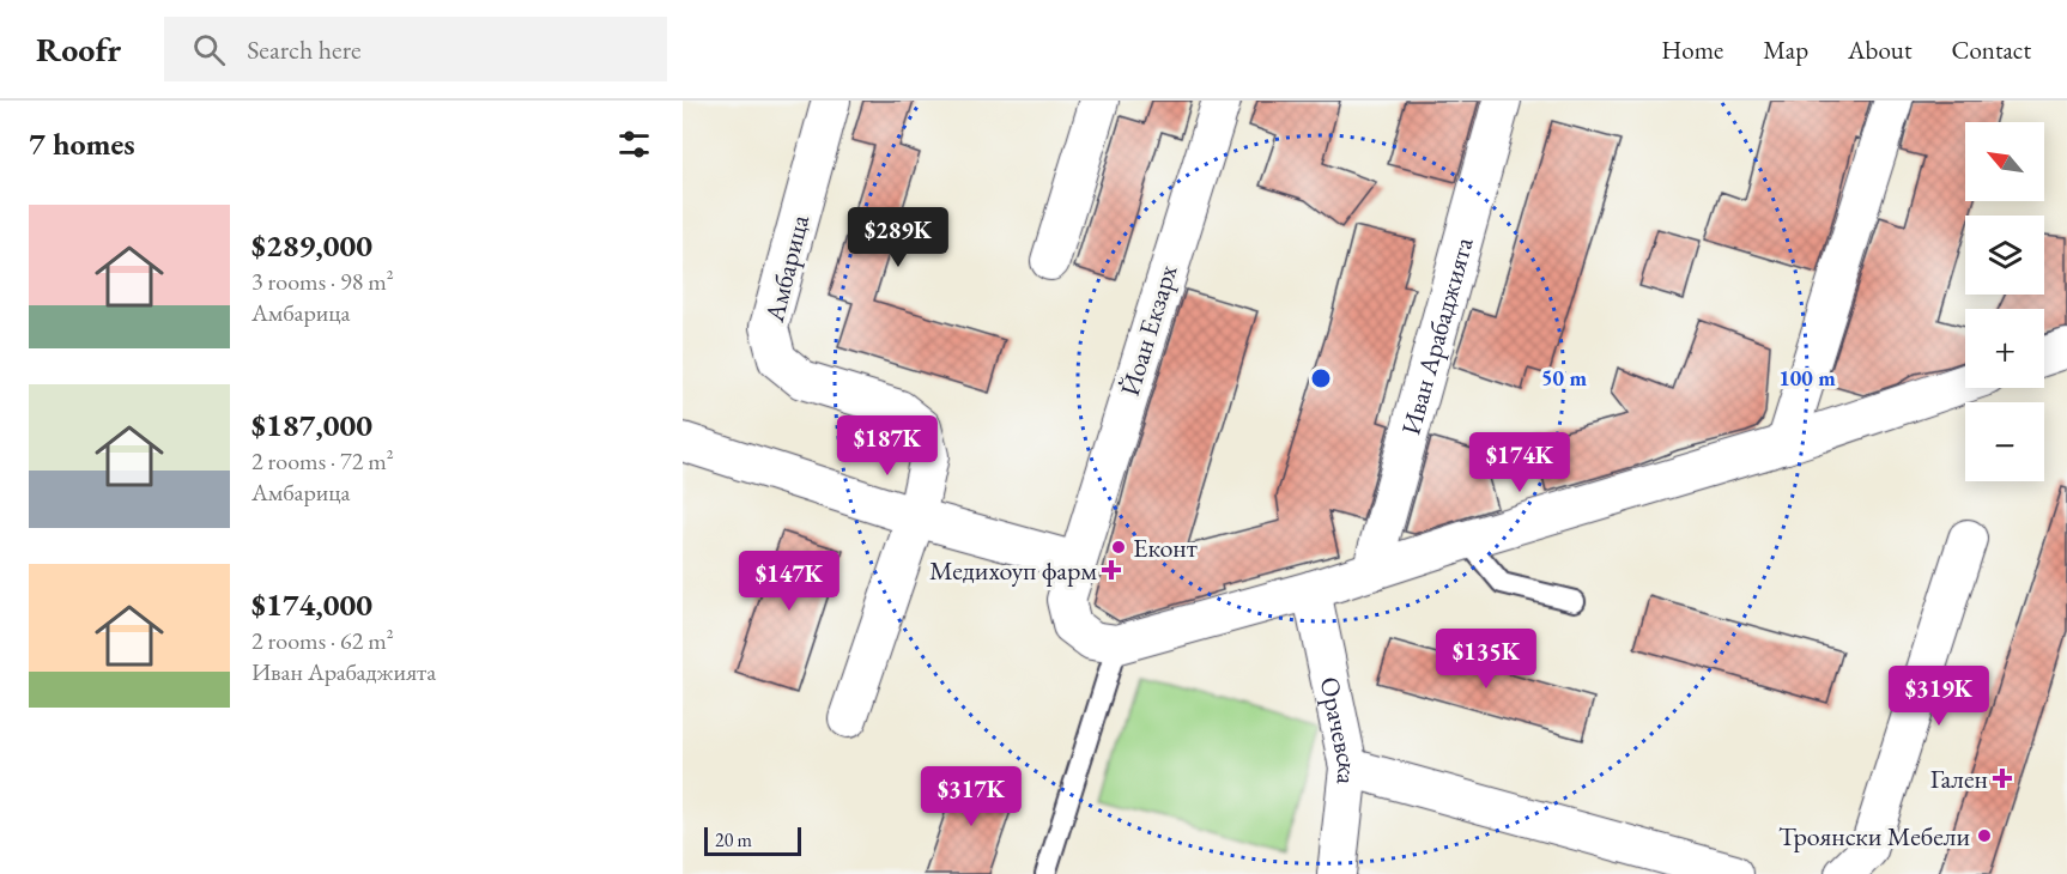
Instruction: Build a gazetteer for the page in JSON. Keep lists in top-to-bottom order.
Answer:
{
  "streets": {
    "street": [
      "Амбарица",
      "Йоан Екзарх",
      "Иван Арабаджията",
      "Орачевска"
    ]
  },
  "places": {
    "other": ["Еконт", "Троянски Мебели"],
    "health": ["Медихоуп фарм", "Гален"]
  },
  "scale_bar": "20 m",
  "north": "top left",
  "page": {
    "header": "Roofr",
    "search": "Search here",
    "nav": [
      "Home",
      "Map",
      "About",
      "Contact"
    ],
    "heading": "7 homes",
    "map_buttons": ["+", "−"],
    "list": [
      {
        "name": "$289,000",
        "note": "3 rooms · 98 m² · Амбарица"
      },
      {
        "name": "$187,000",
        "note": "2 rooms · 72 m² · Амбарица"
      },
      {
        "name": "$174,000",
        "note": "2 rooms · 62 m² · Иван Арабаджията"
      }
    ],
    "price": [
      "$289K",
      "$187K",
      "$174K",
      "$147K",
      "$135K",
      "$319K",
      "$317K"
    ],
    "scale": "20 m"
  },
  "rings": ["50 m", "100 m"]
}
